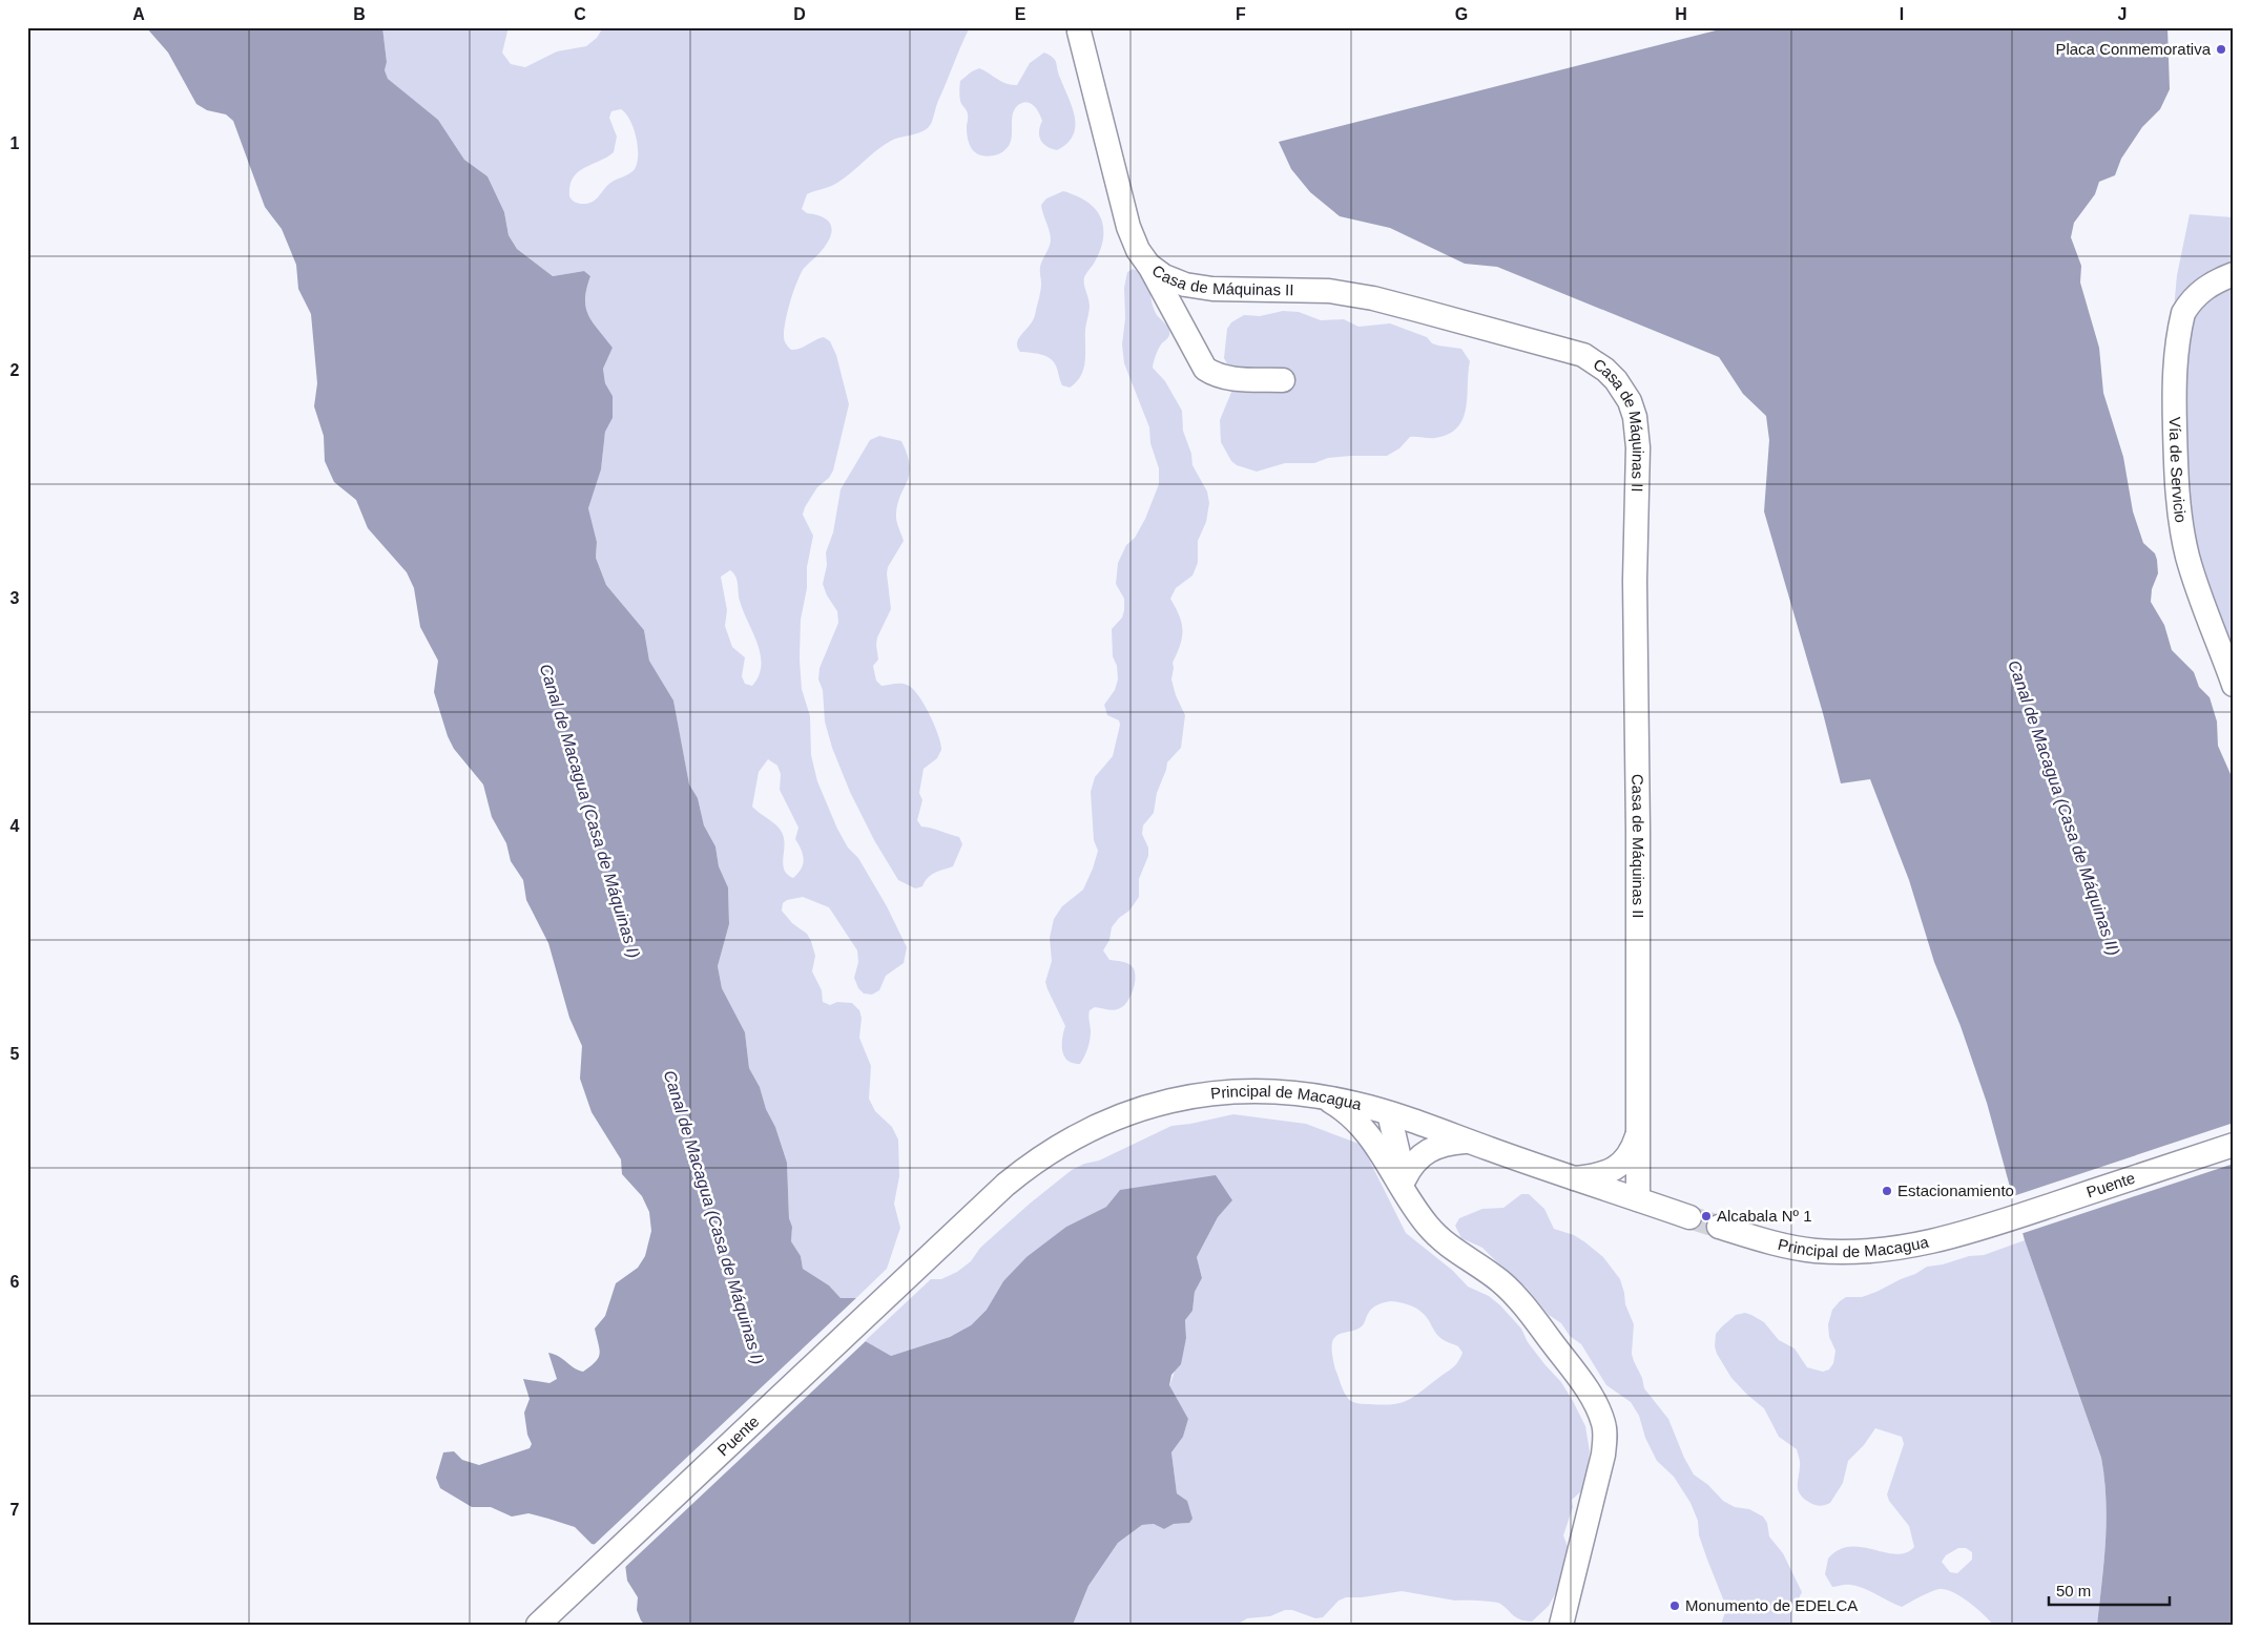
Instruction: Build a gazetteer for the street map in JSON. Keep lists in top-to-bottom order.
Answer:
{
  "streets": {
    "street": [
      "Casa de Máquinas II",
      "Vía de Servicio",
      "Principal de Macagua",
      "Puente"
    ]
  },
  "crossings": [
    ["Casa de Máquinas II", "Principal de Macagua"],
    ["Principal de Macagua", "Puente"]
  ],
  "water": ["Canal de Macagua (Casa de Máquinas II)", "Canal de Macagua (Casa de Máquinas I)"],
  "places": [
    "Placa Conmemorativa",
    "Estacionamiento",
    "Alcabala Nº 1",
    "Monumento de EDELCA"
  ],
  "scale_bar": "50 m",
  "grid": {
    "columns": [
      "A",
      "B",
      "C",
      "D",
      "E",
      "F",
      "G",
      "H",
      "I",
      "J"
    ],
    "rows": [
      "1",
      "2",
      "3",
      "4",
      "5",
      "6",
      "7"
    ]
  }
}
